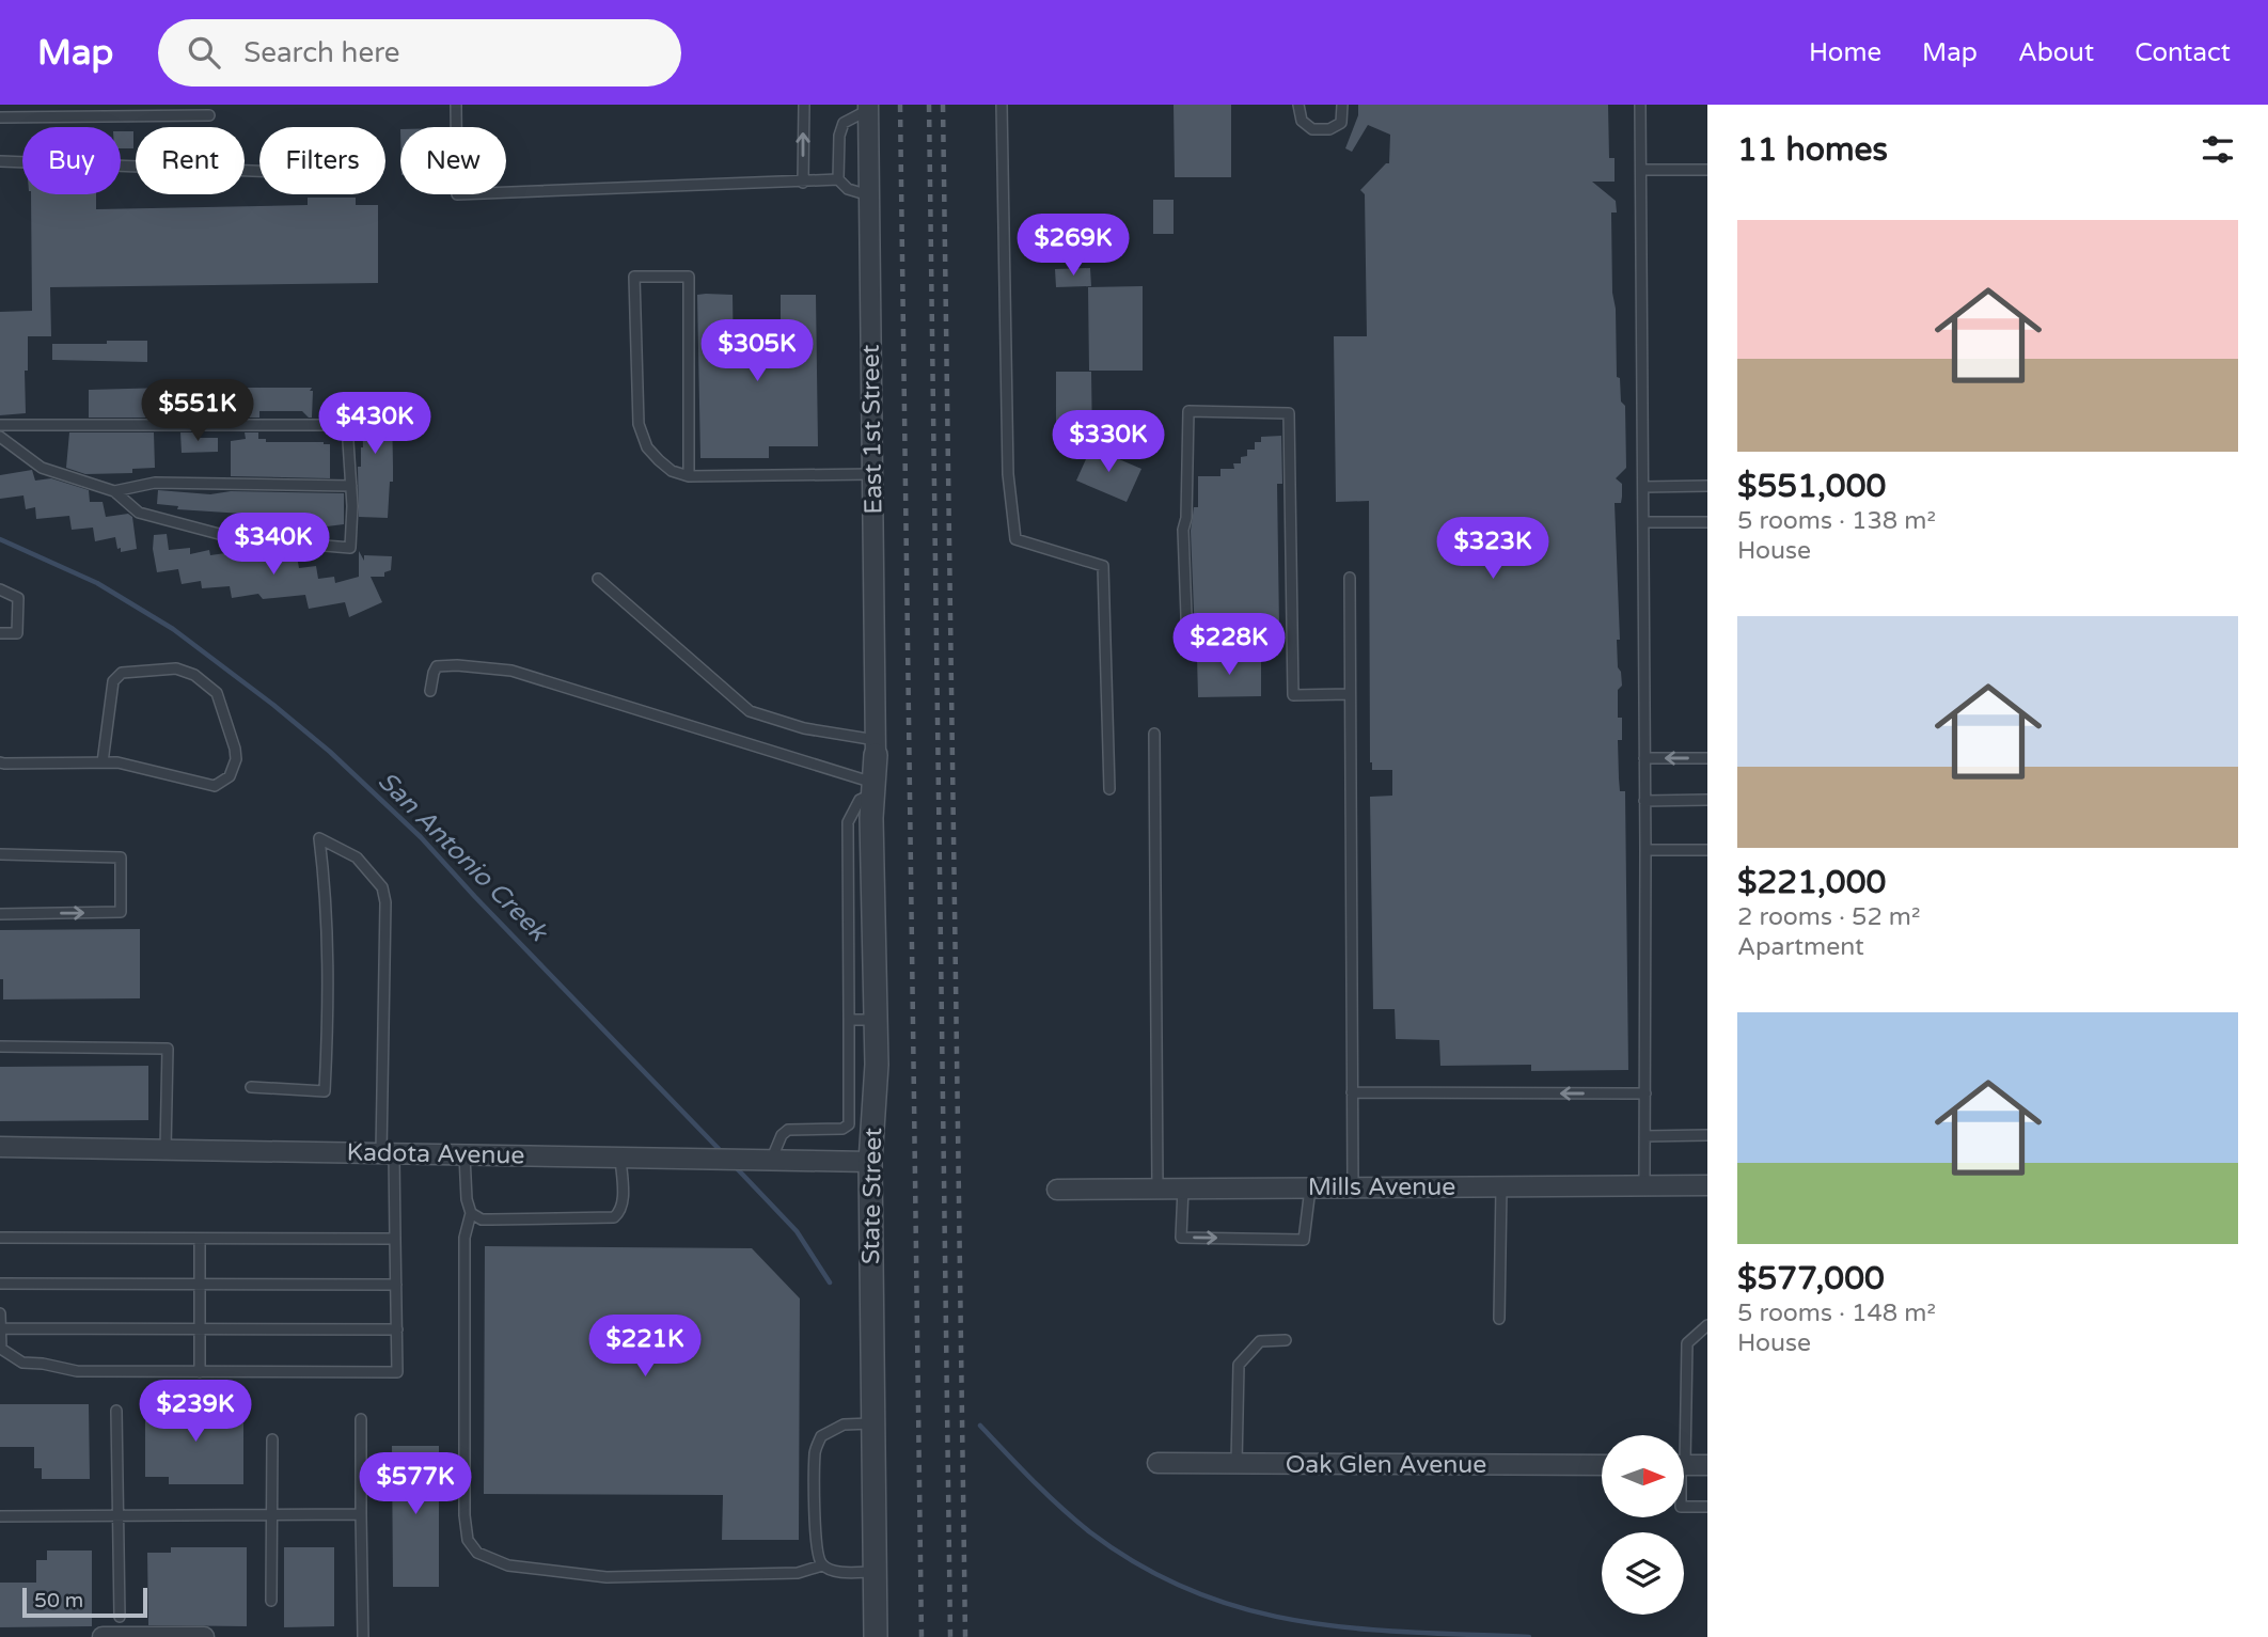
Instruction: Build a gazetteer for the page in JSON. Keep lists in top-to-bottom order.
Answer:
{
  "streets": {
    "street": [
      "East 1st Street",
      "Kadota Avenue",
      "Mills Avenue",
      "State Street",
      "Oak Glen Avenue"
    ]
  },
  "crossings": [
    ["East 1st Street", "State Street"],
    ["Kadota Avenue", "State Street"]
  ],
  "water": ["San Antonio Creek"],
  "scale_bar": "50 m",
  "north": "right",
  "page": {
    "header": "Map",
    "search": "Search here",
    "nav": [
      "Home",
      "Map",
      "About",
      "Contact"
    ],
    "heading": "11 homes",
    "chip": [
      "Buy",
      "Rent",
      "Filters",
      "New"
    ],
    "list": [
      {
        "name": "$551,000",
        "note": "5 rooms · 138 m² · House"
      },
      {
        "name": "$221,000",
        "note": "2 rooms · 52 m² · Apartment"
      },
      {
        "name": "$577,000",
        "note": "5 rooms · 148 m² · House"
      }
    ],
    "price": [
      "$269K",
      "$305K",
      "$551K",
      "$430K",
      "$330K",
      "$340K",
      "$323K",
      "$228K",
      "$221K",
      "$239K",
      "$577K"
    ],
    "scale": "50 m"
  }
}
